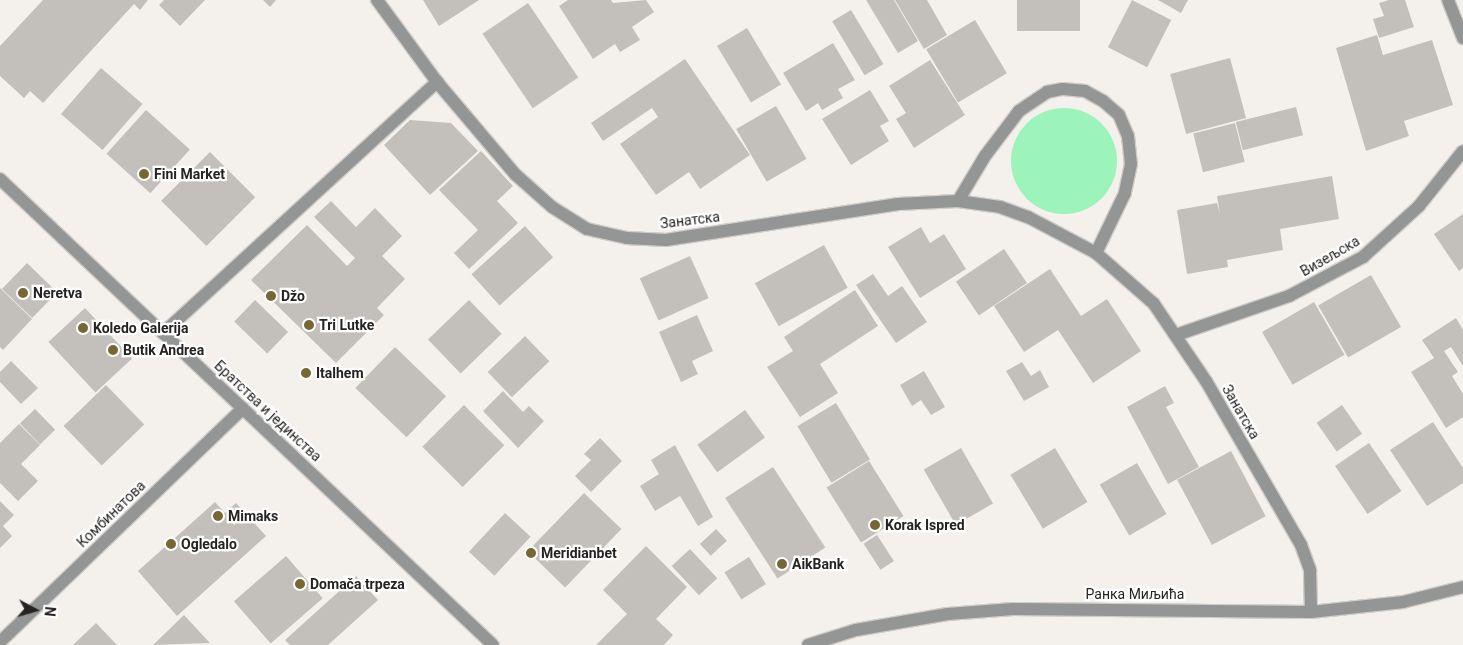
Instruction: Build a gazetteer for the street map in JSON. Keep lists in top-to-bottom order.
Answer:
{
  "streets": {
    "street": [
      "Занатска",
      "Визељска",
      "Братства и јединства",
      "Комбинатова",
      "Ранка Миљића"
    ]
  },
  "crossings": [
    ["Занатска", "Визељска"],
    ["Занатска", "Ранка Миљића"],
    ["Братства и јединства", "Комбинатова"]
  ],
  "places": [
    "Fini Market",
    "Neretva",
    "Džo",
    "Tri Lutke",
    "Koledo Galerija",
    "Butik Andrea",
    "Italhem",
    "Mimaks",
    "Korak Ispred",
    "Ogledalo",
    "Meridianbet",
    "AikBank",
    "Domača trpeza"
  ],
  "north": "right"
}
